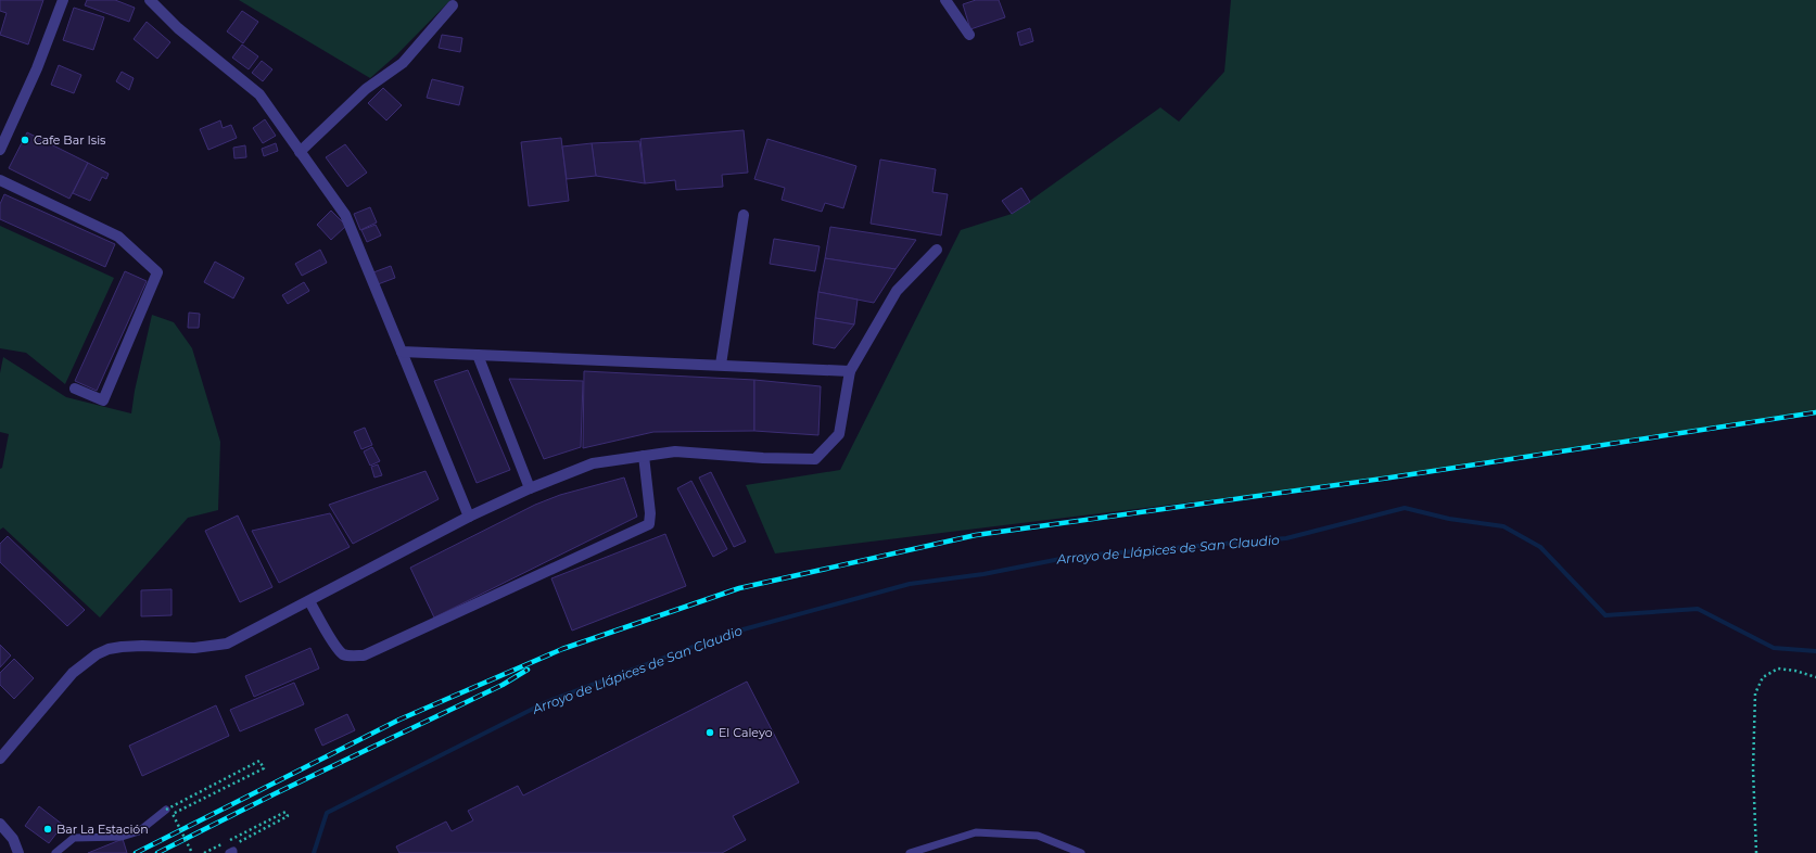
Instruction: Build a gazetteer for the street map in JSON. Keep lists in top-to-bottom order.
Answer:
{
  "water": ["Arroyo de Llápices de San Claudio"],
  "places": ["Cafe Bar Isis", "El Caleyo", "Bar La Estación"]
}
